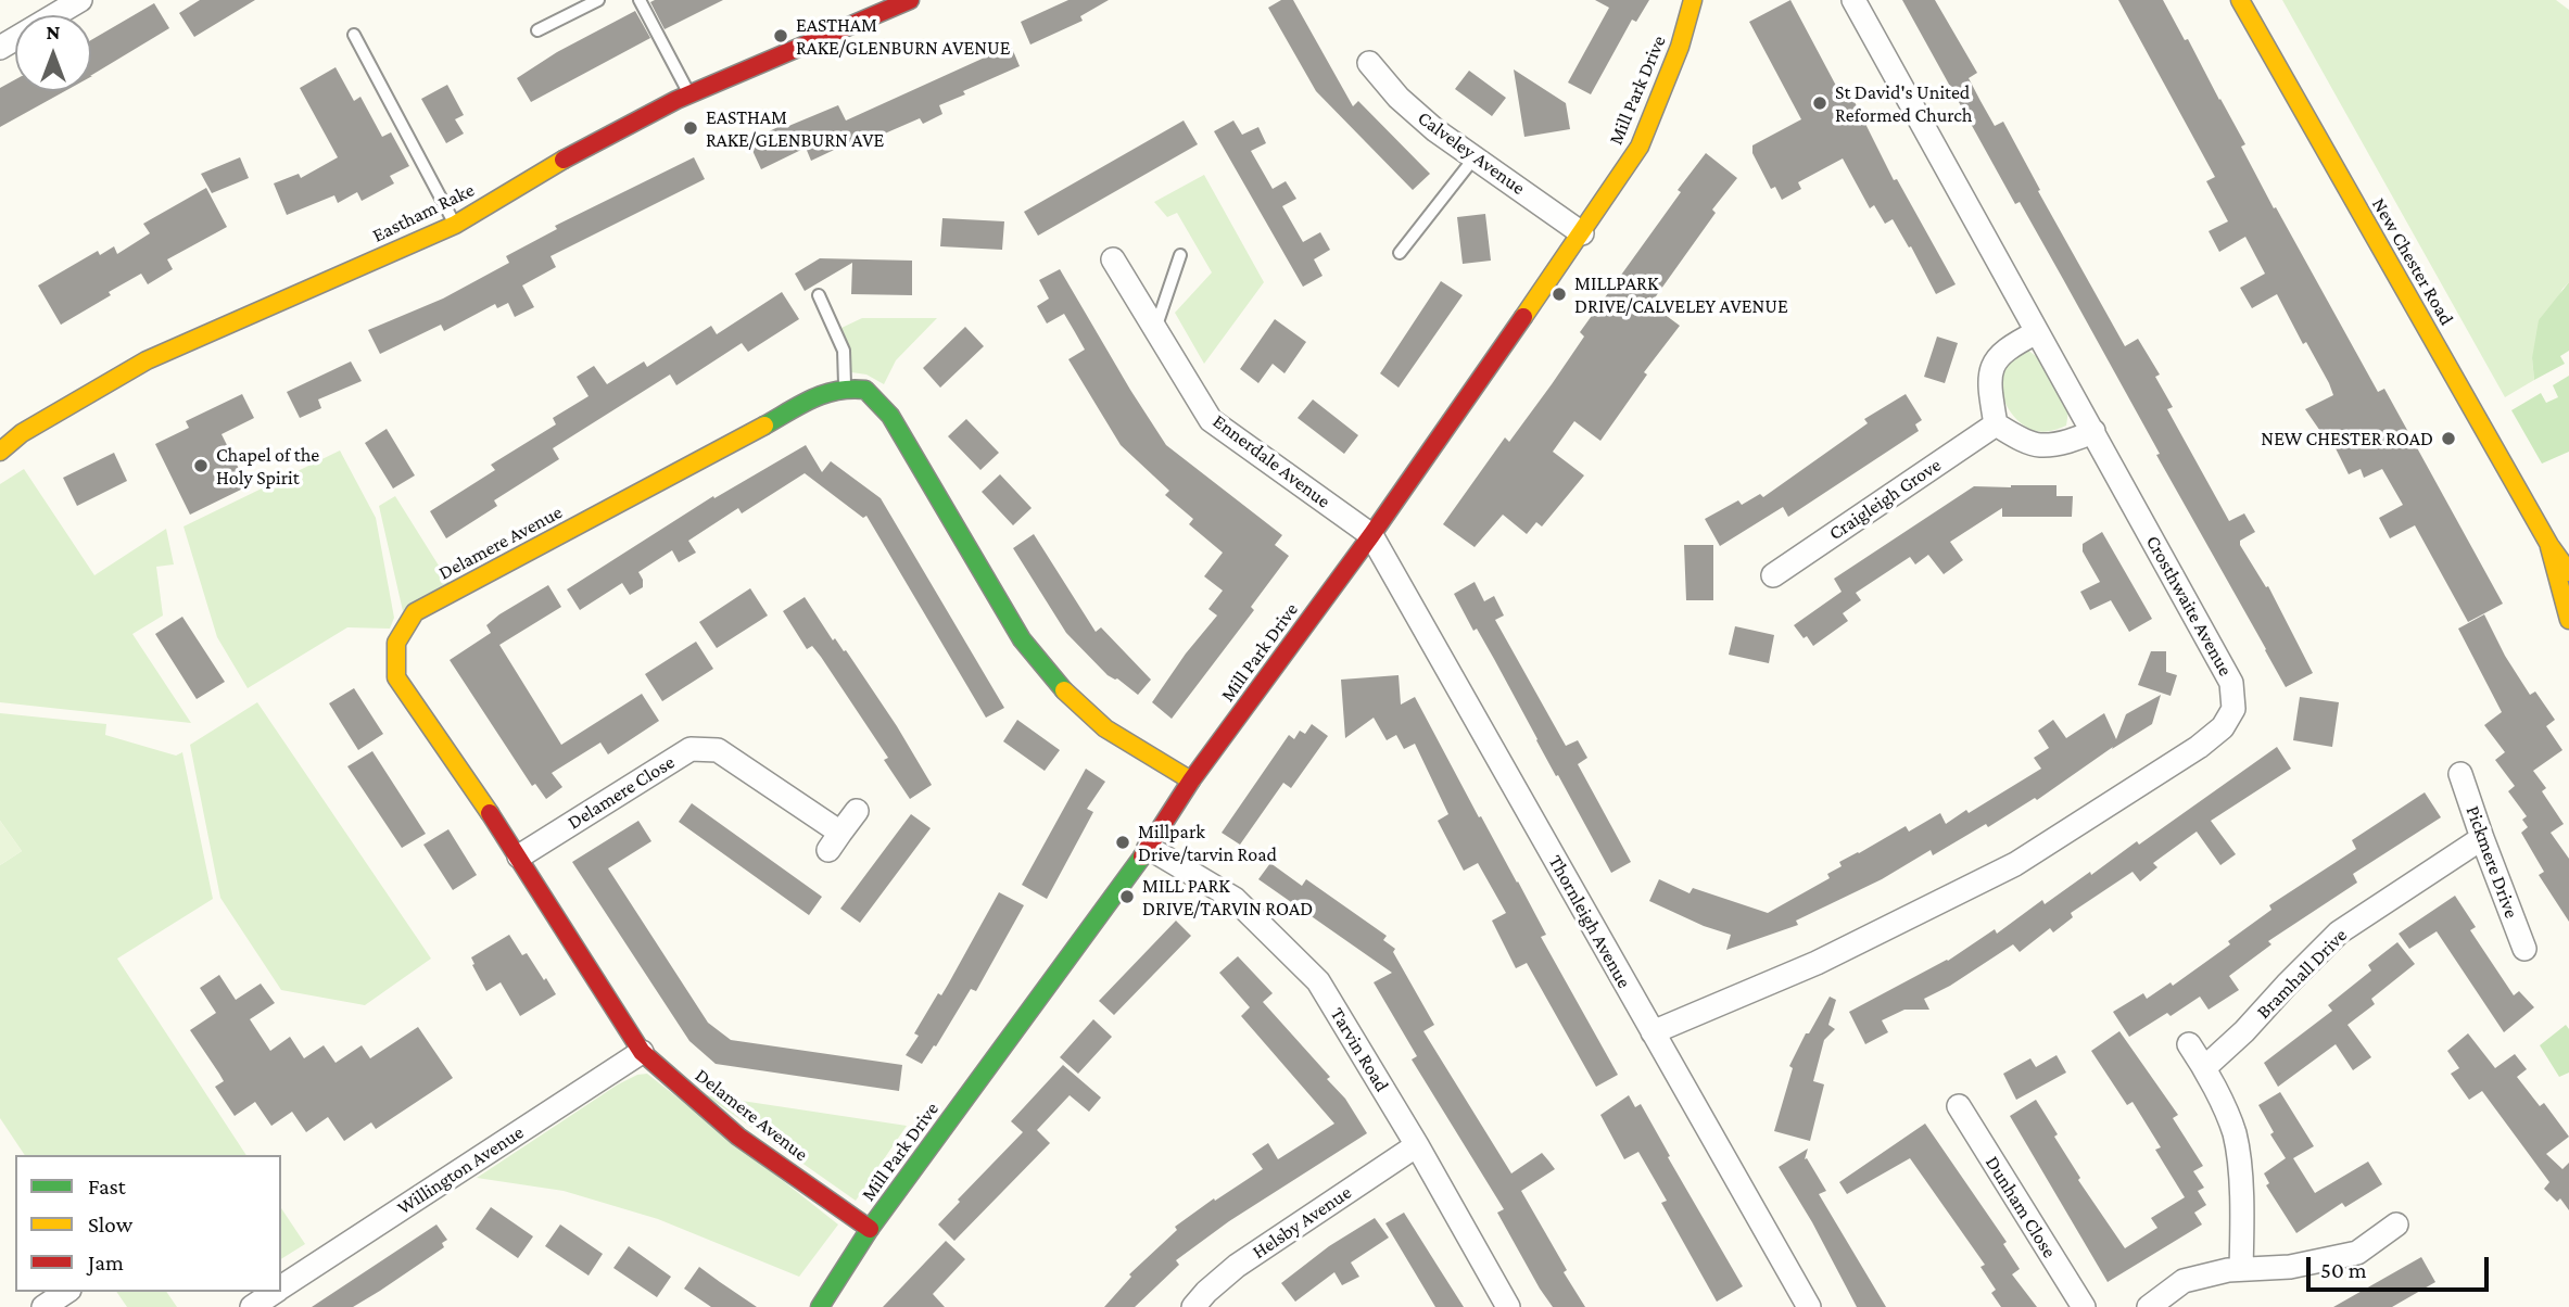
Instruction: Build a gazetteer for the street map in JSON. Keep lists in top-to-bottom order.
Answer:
{
  "streets": {
    "main road": [
      "Mill Park Drive",
      "Eastham Rake",
      "New Chester Road",
      "Delamere Avenue"
    ],
    "street": [
      "Calveley Avenue",
      "Ennerdale Avenue",
      "Craigleigh Grove",
      "Crosthwaite Avenue",
      "Delamere Close",
      "Pickmere Drive",
      "Thornleigh Avenue",
      "Bramhall Drive",
      "Tarvin Road",
      "Willington Avenue",
      "Dunham Close",
      "Helsby Avenue"
    ]
  },
  "crossings": [
    ["Mill Park Drive", "Calveley Avenue"],
    ["Mill Park Drive", "Ennerdale Avenue"],
    ["Mill Park Drive", "Delamere Avenue"],
    ["Mill Park Drive", "Thornleigh Avenue"],
    ["Mill Park Drive", "Tarvin Road"],
    ["Ennerdale Avenue", "Thornleigh Avenue"],
    ["Delamere Avenue", "Delamere Close"],
    ["Delamere Avenue", "Willington Avenue"],
    ["Crosthwaite Avenue", "Thornleigh Avenue"],
    ["Pickmere Drive", "Bramhall Drive"],
    ["Tarvin Road", "Helsby Avenue"]
  ],
  "places": [
    "EASTHAM RAKE/GLENBURN AVENUE",
    "St David's United Reformed Church",
    "EASTHAM RAKE/GLENBURN AVE",
    "MILLPARK DRIVE/CALVELEY AVENUE",
    "NEW CHESTER ROAD",
    "Chapel of the Holy Spirit",
    "Millpark Drive/tarvin Road",
    "MILL PARK DRIVE/TARVIN ROAD"
  ],
  "legend": ["Fast", "Slow", "Jam"],
  "scale_bar": "50 m",
  "north": "top"
}
